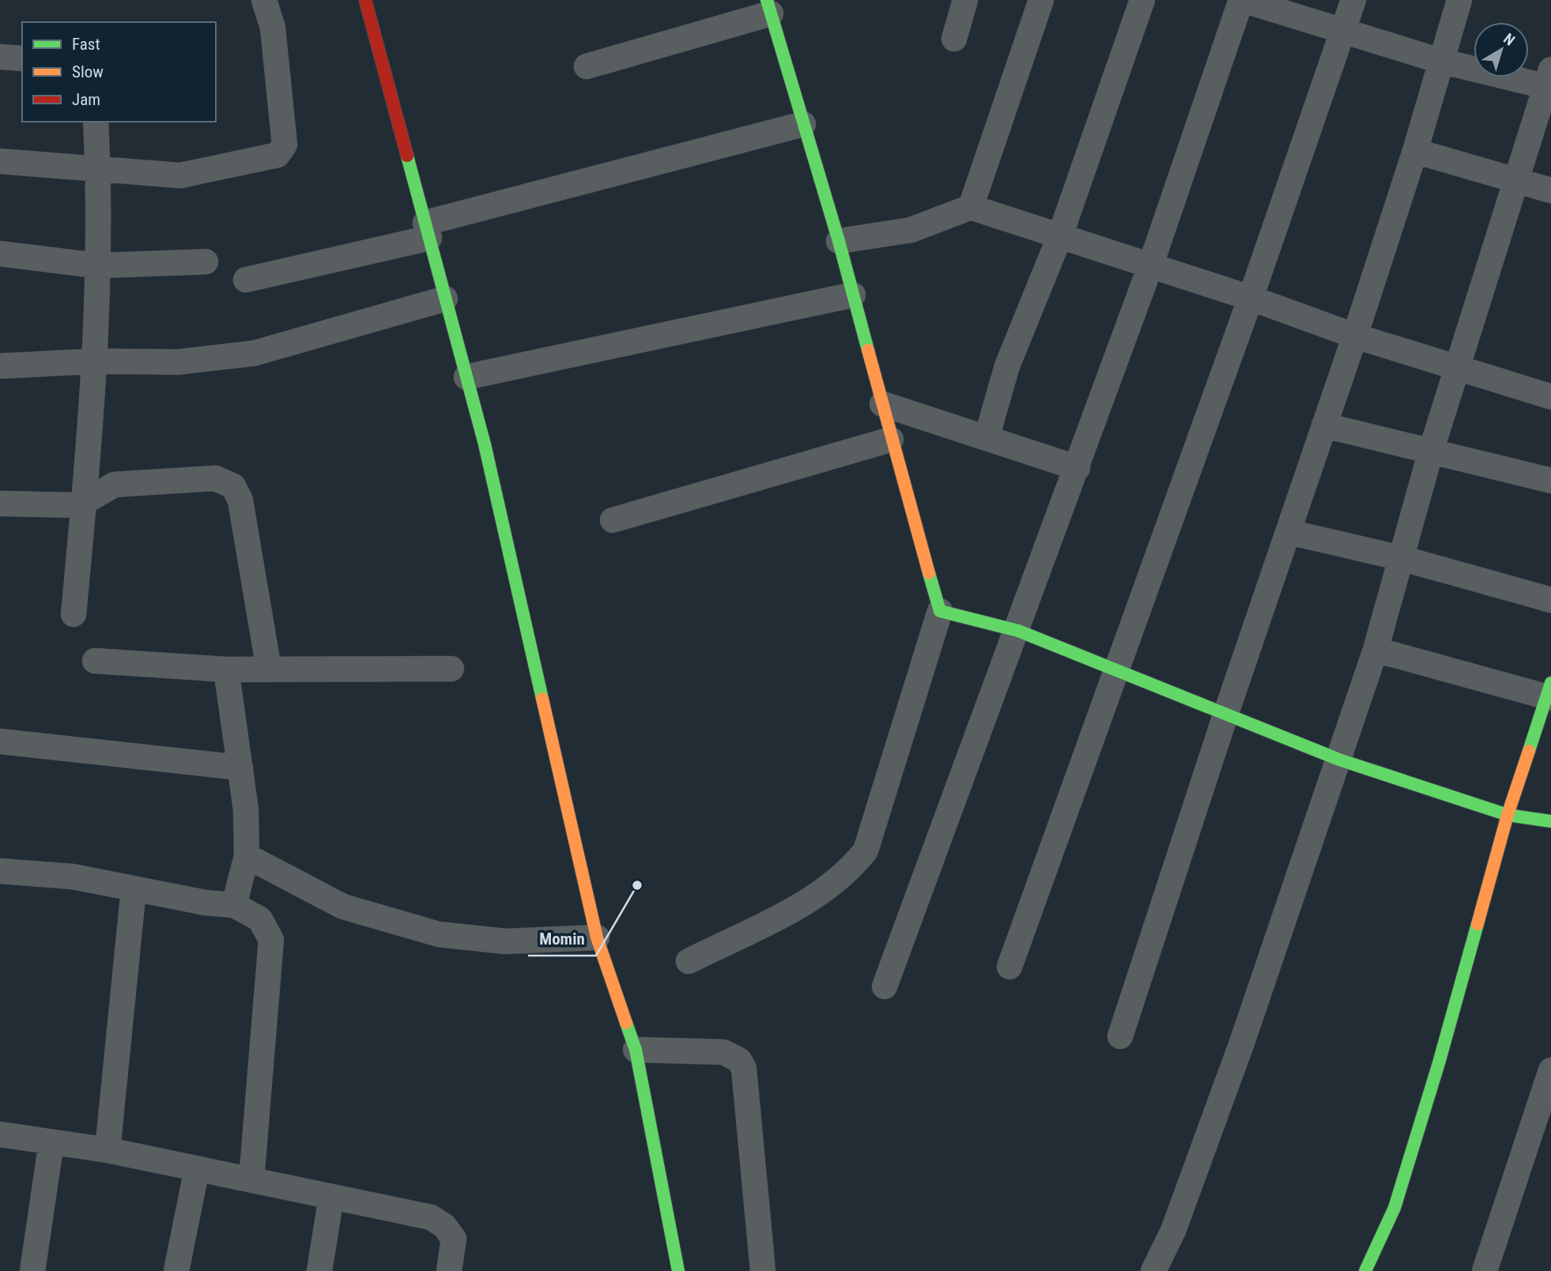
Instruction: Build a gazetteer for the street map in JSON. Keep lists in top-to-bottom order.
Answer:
{
  "places": ["Momin"],
  "legend": ["Fast", "Slow", "Jam"],
  "north": "top right"
}
